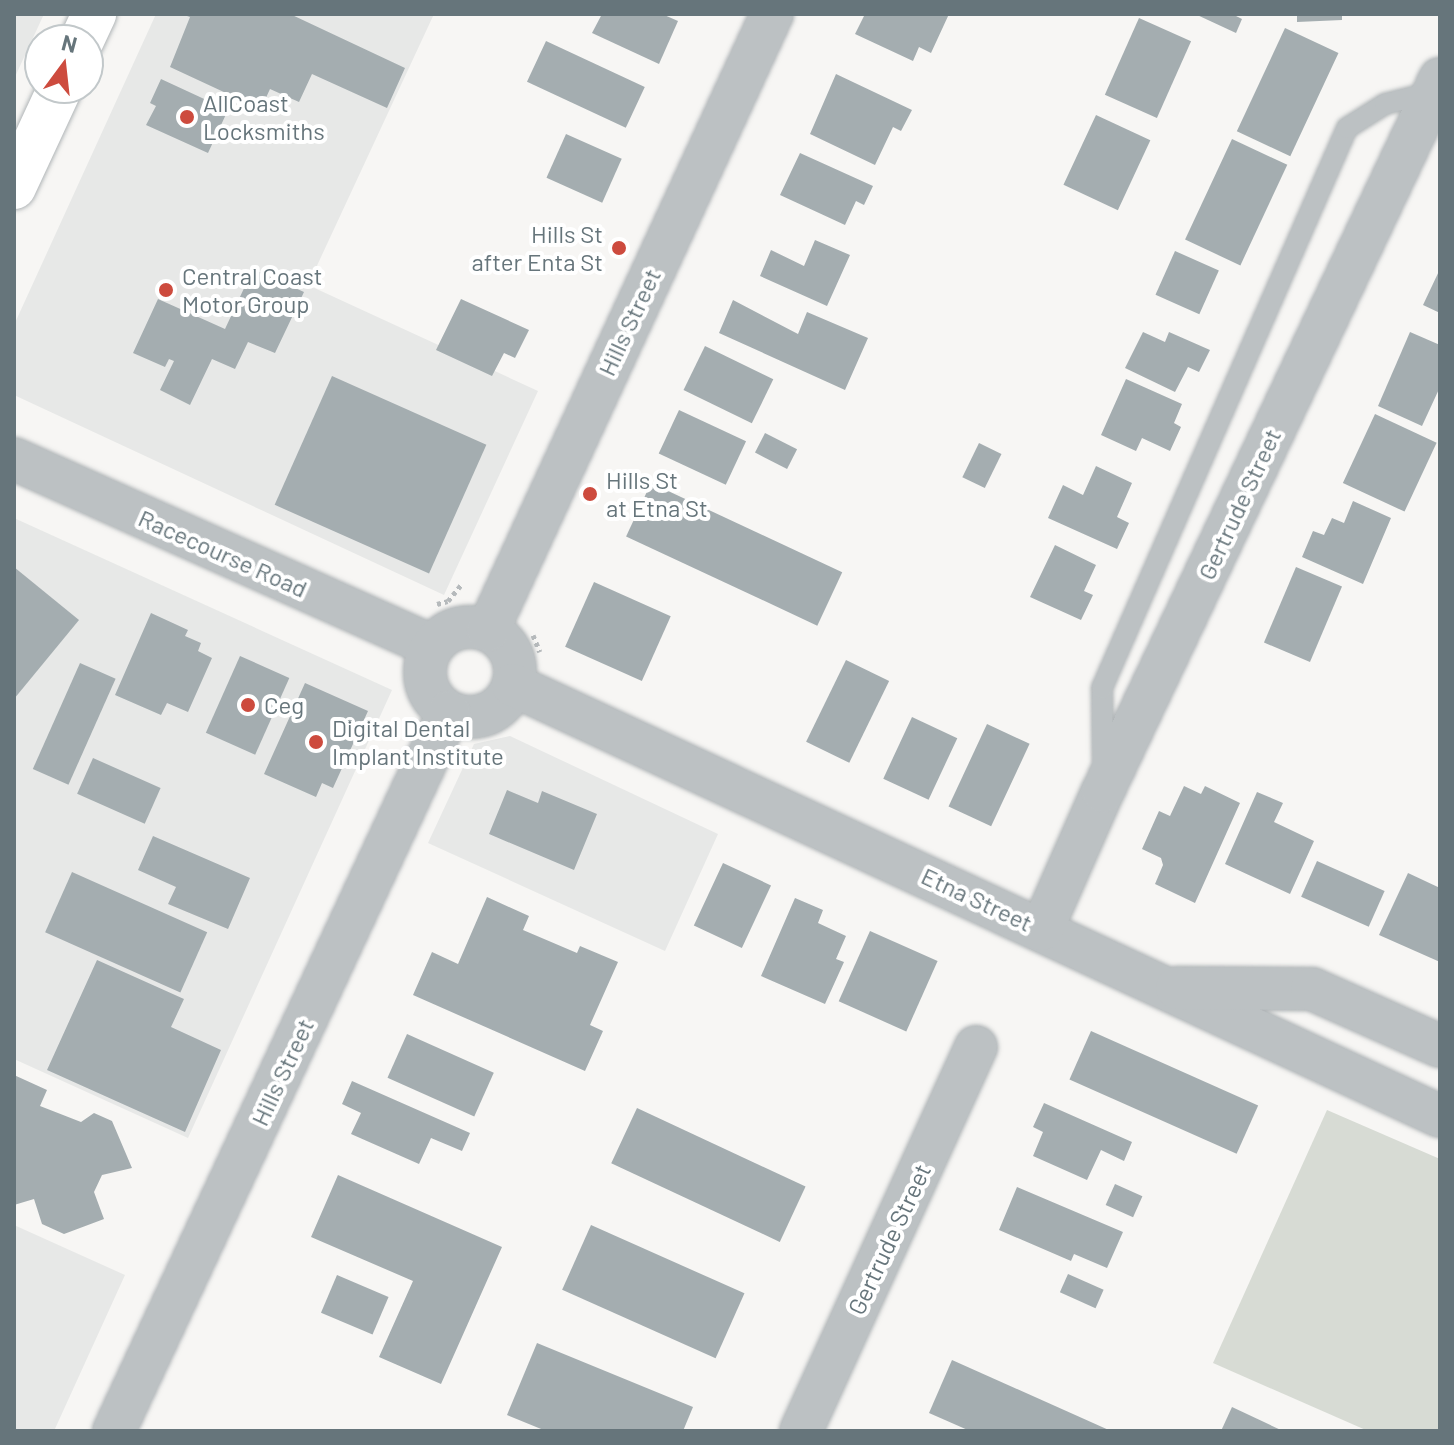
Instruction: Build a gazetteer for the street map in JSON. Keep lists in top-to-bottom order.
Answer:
{
  "streets": {
    "street": [
      "Hills Street",
      "Gertrude Street",
      "Racecourse Road",
      "Etna Street"
    ]
  },
  "crossings": [
    ["Hills Street", "Racecourse Road"],
    ["Hills Street", "Etna Street"],
    ["Gertrude Street", "Etna Street"],
    ["Racecourse Road", "Etna Street"]
  ],
  "places": [
    "AllCoast Locksmiths",
    "Hills St after Enta St",
    "Central Coast Motor Group",
    "Hills St at Etna St",
    "Ceg",
    "Digital Dental Implant Institute"
  ],
  "north": "top"
}
